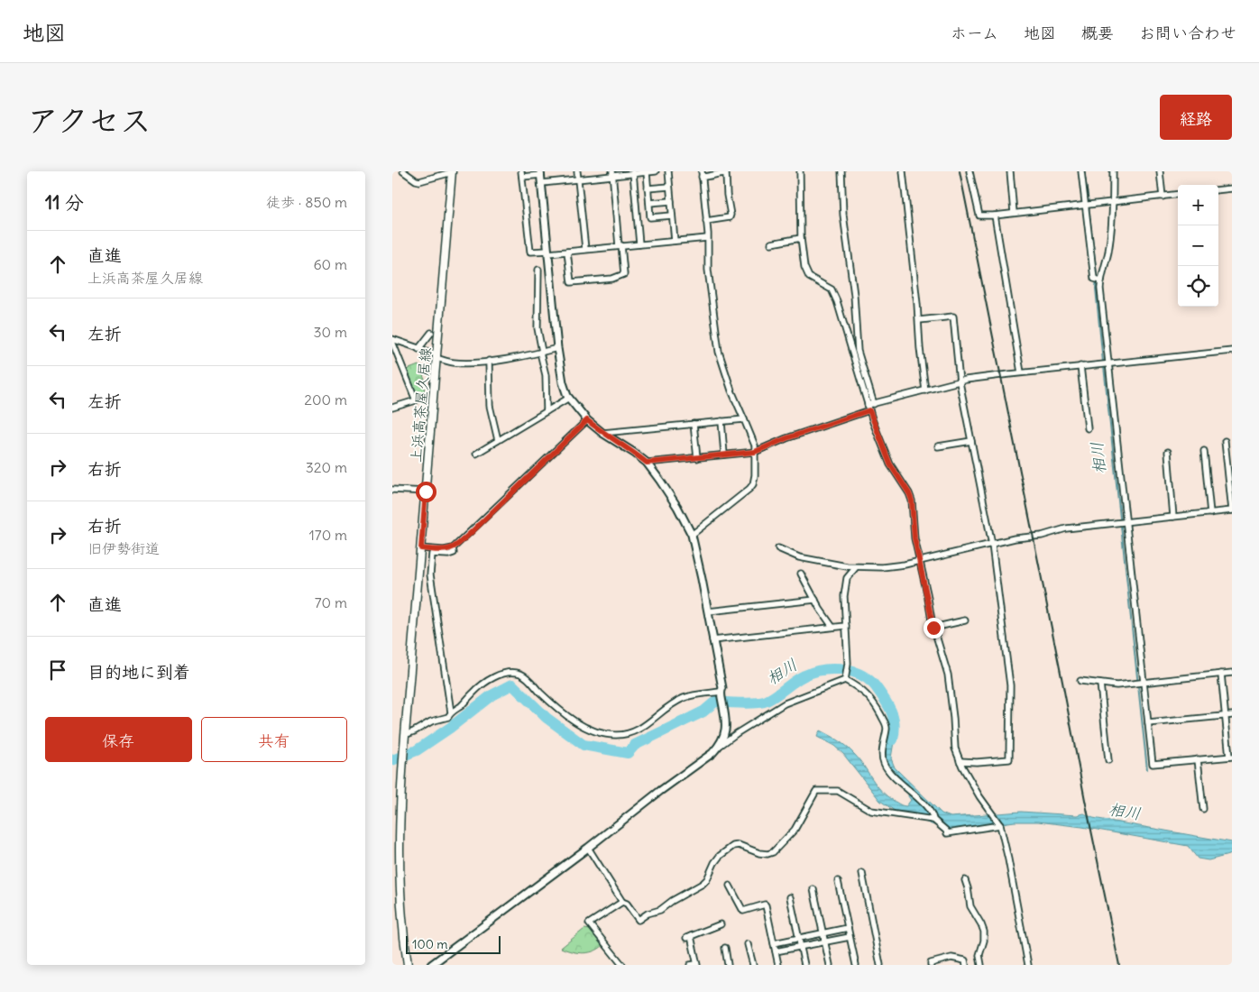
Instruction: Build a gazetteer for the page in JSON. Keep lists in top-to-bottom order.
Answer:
{
  "streets": {
    "main road": ["上浜高茶屋久居線"]
  },
  "water": ["相川"],
  "scale_bar": "100 m",
  "page": {
    "header": "地図",
    "nav": [
      "ホーム",
      "地図",
      "概要",
      "お問い合わせ"
    ],
    "title": "アクセス",
    "buttons": [
      "経路",
      ["保存", "共有"]
    ],
    "heading": ["11 分", "徒歩 · 850 m"],
    "map_buttons": ["+", "−"],
    "list": [
      ["直進", "上浜高茶屋久居線", "60 m"],
      ["左折", "30 m"],
      ["左折", "200 m"],
      ["右折", "320 m"],
      ["右折", "旧伊勢街道", "170 m"],
      ["直進", "70 m"],
      "目的地に到着"
    ],
    "scale": "100 m"
  }
}
